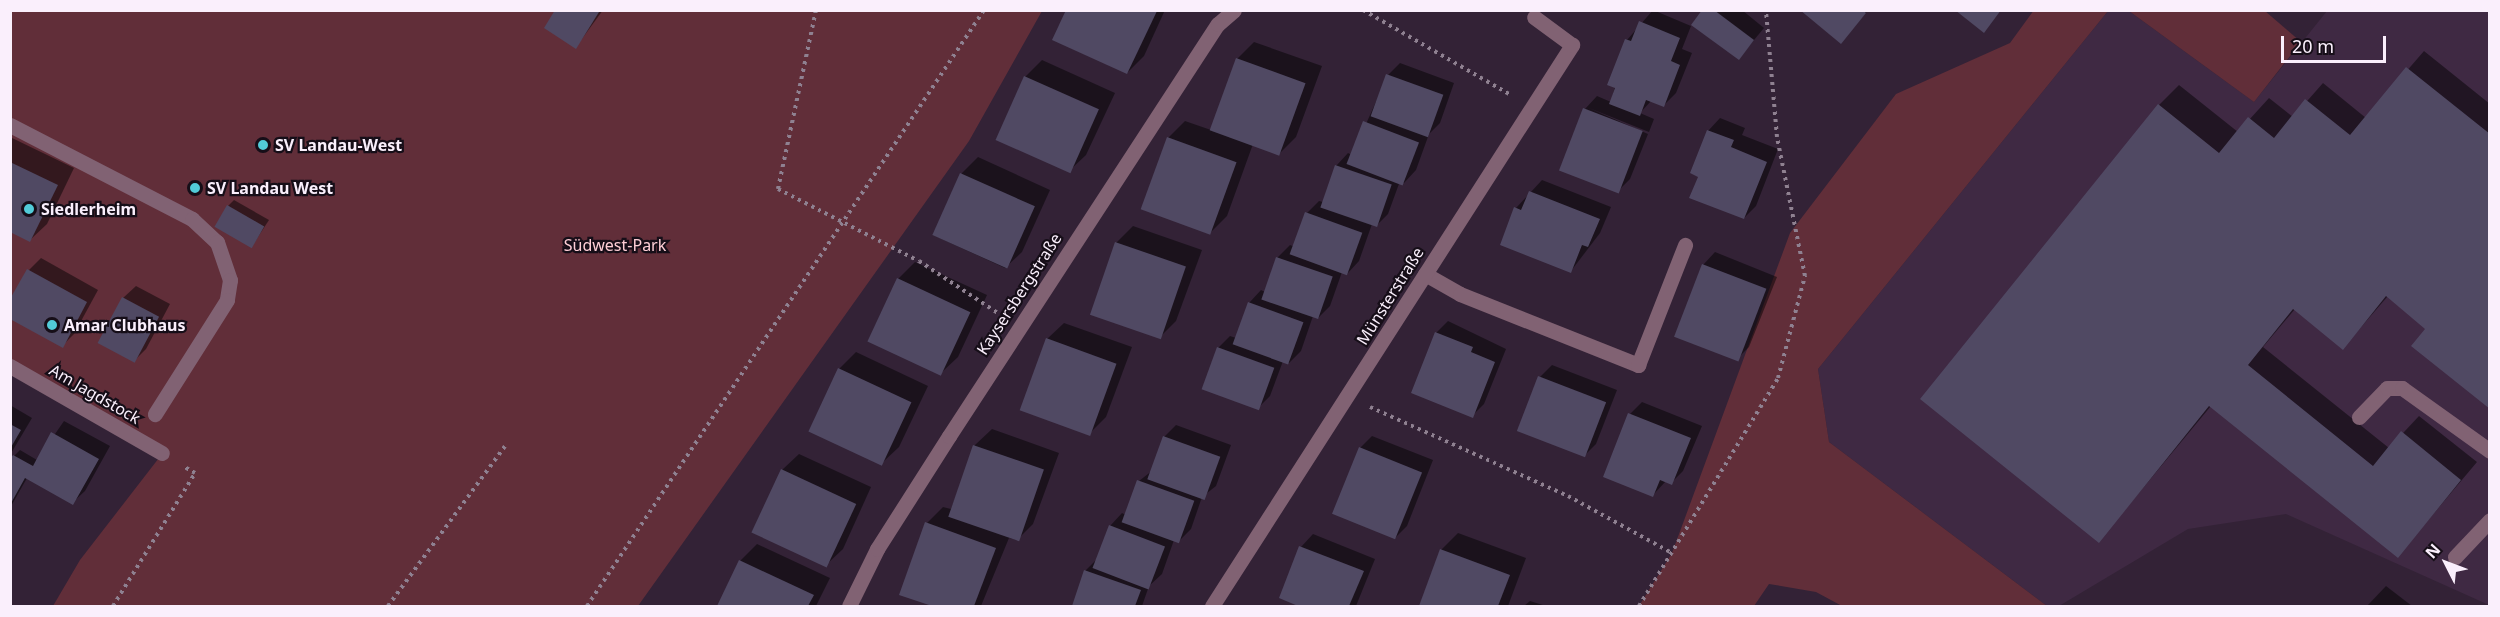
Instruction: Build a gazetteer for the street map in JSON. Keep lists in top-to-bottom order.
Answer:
{
  "streets": {
    "street": ["Kaysersbergstraße", "Münsterstraße", "Am Jagdstock"]
  },
  "parks": ["Südwest-Park"],
  "places": [
    "SV Landau-West",
    "SV Landau West",
    "Siedlerheim",
    "Amar Clubhaus"
  ],
  "scale_bar": "20 m",
  "north": "top left"
}
